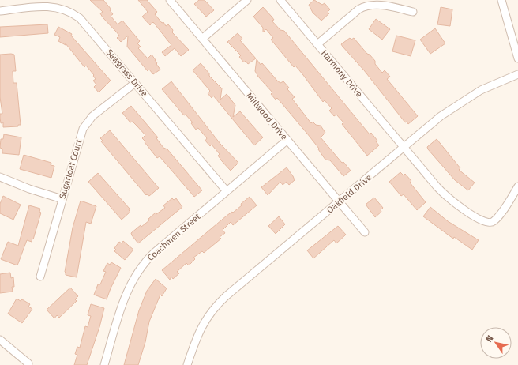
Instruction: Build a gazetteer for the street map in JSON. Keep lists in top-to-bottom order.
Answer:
{
  "streets": {
    "street": [
      "Sawgrass Drive",
      "Harmony Drive",
      "Millwood Drive",
      "Sugarloaf Court",
      "Oakfield Drive",
      "Coachmen Street"
    ]
  },
  "crossings": [
    ["Sawgrass Drive", "Sugarloaf Court"],
    ["Sawgrass Drive", "Coachmen Street"],
    ["Harmony Drive", "Oakfield Drive"],
    ["Millwood Drive", "Oakfield Drive"],
    ["Millwood Drive", "Coachmen Street"]
  ],
  "north": "top left"
}
